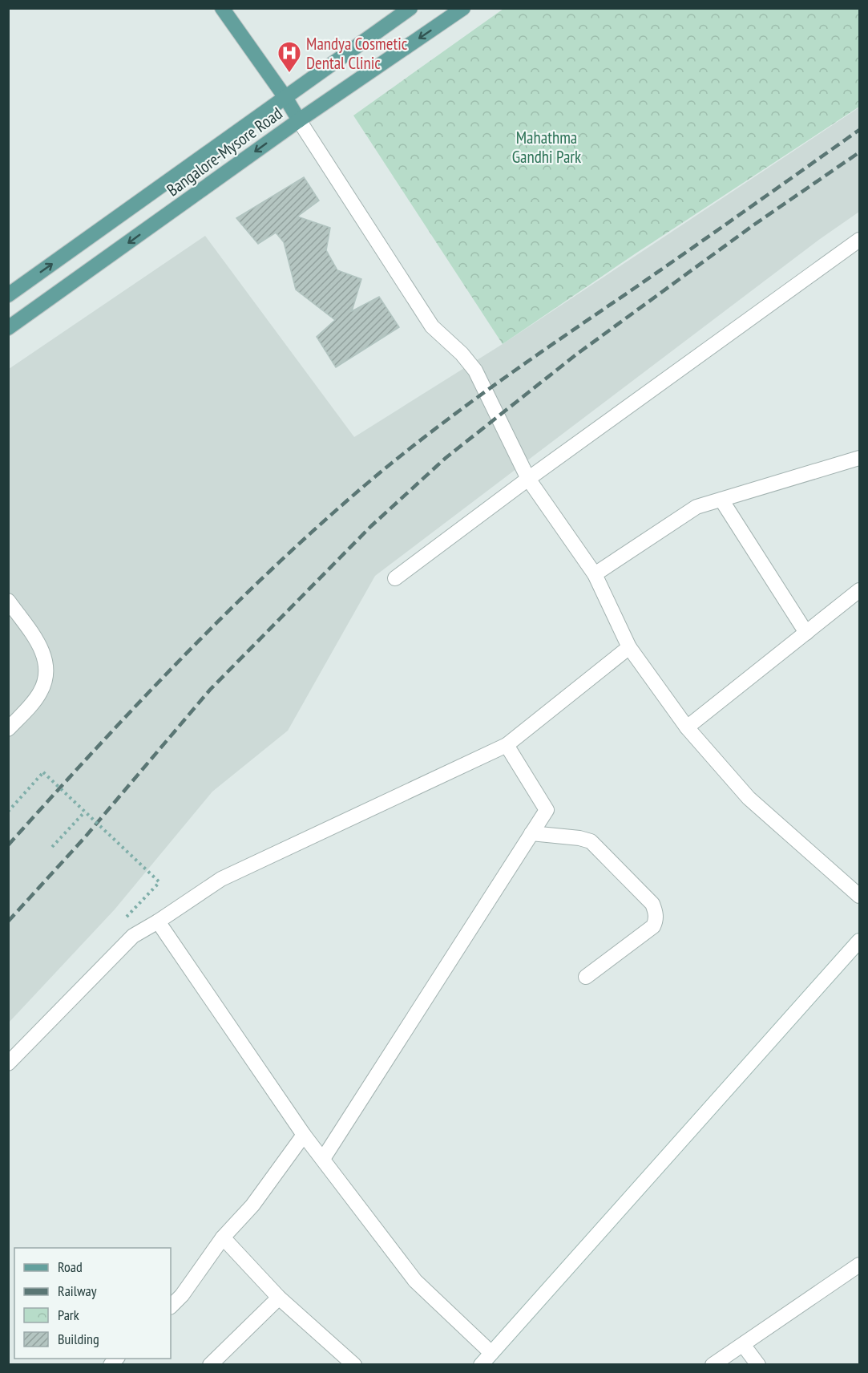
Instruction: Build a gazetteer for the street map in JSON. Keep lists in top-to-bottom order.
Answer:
{
  "streets": {
    "main road": ["Bangalore-Mysore Road"]
  },
  "parks": ["Mahathma Gandhi Park"],
  "places": {
    "hospital": ["Mandya Cosmetic Dental Clinic"]
  },
  "legend": [
    "Road",
    "Railway",
    "Park",
    "Building"
  ]
}
